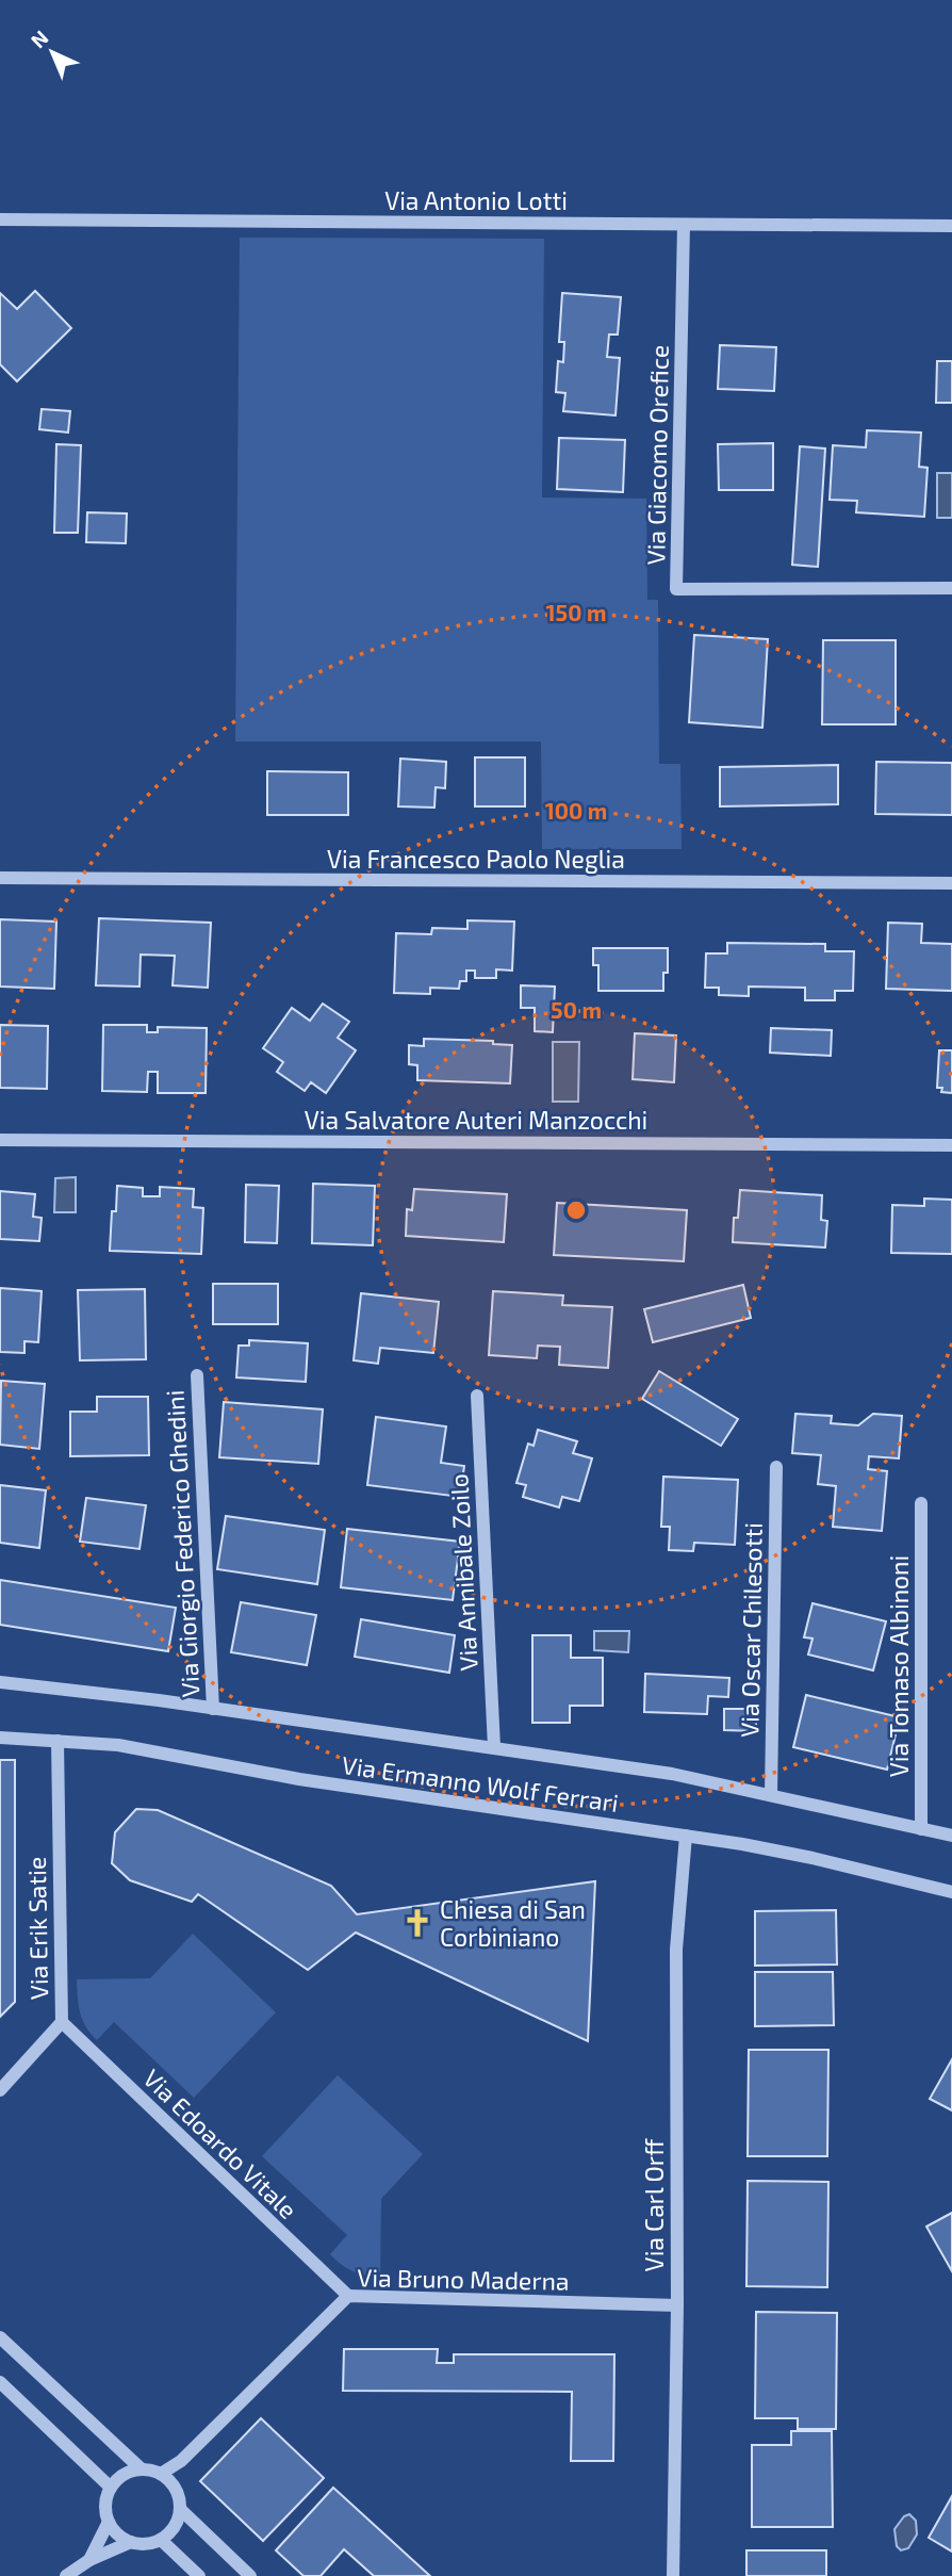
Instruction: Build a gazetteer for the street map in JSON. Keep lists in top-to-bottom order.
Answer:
{
  "streets": {
    "street": [
      "Via Antonio Lotti",
      "Via Giacomo Orefice",
      "Via Francesco Paolo Neglia",
      "Via Salvatore Auteri Manzocchi",
      "Via Giorgio Federico Ghedini",
      "Via Annibale Zoilo",
      "Via Oscar Chilesotti",
      "Via Tomaso Albinoni",
      "Via Ermanno Wolf Ferrari",
      "Via Erik Satie",
      "Via Edoardo Vitale",
      "Via Carl Orff",
      "Via Bruno Maderna"
    ]
  },
  "crossings": [
    ["Via Antonio Lotti", "Via Giacomo Orefice"],
    ["Via Giorgio Federico Ghedini", "Via Ermanno Wolf Ferrari"],
    ["Via Annibale Zoilo", "Via Ermanno Wolf Ferrari"],
    ["Via Oscar Chilesotti", "Via Ermanno Wolf Ferrari"],
    ["Via Tomaso Albinoni", "Via Ermanno Wolf Ferrari"],
    ["Via Ermanno Wolf Ferrari", "Via Erik Satie"],
    ["Via Ermanno Wolf Ferrari", "Via Carl Orff"],
    ["Via Erik Satie", "Via Edoardo Vitale"],
    ["Via Edoardo Vitale", "Via Bruno Maderna"],
    ["Via Carl Orff", "Via Bruno Maderna"]
  ],
  "places": {
    "church": ["Chiesa di San Corbiniano"]
  },
  "north": "top left",
  "rings": ["150 m", "100 m", "50 m"]
}
